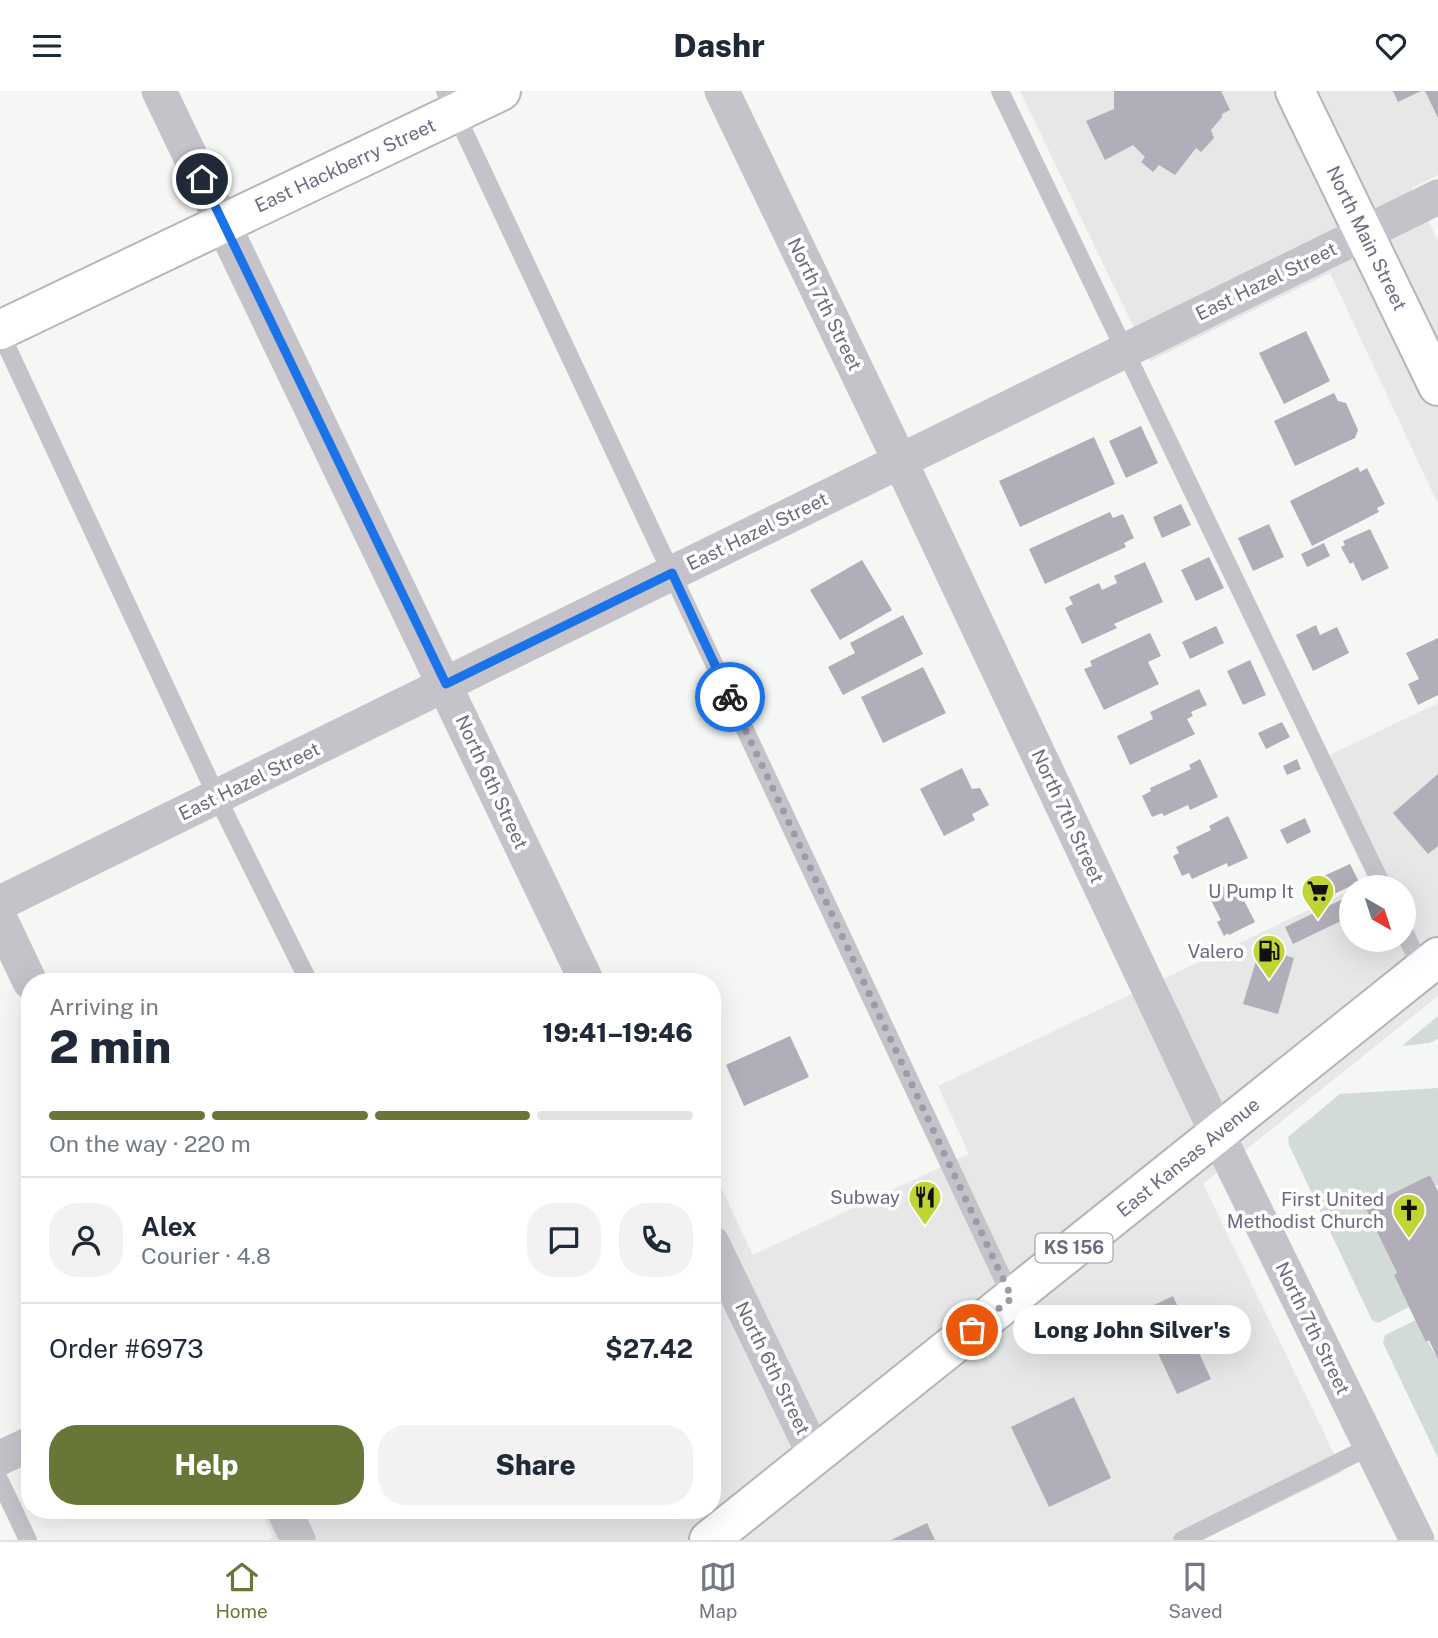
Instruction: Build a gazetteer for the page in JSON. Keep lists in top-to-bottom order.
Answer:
{
  "streets": {
    "main road": [
      "East Hackberry Street",
      "North Main Street",
      "East Kansas Avenue",
      "KS 156"
    ],
    "street": ["East Hazel Street", "North 7th Street", "North 6th Street"]
  },
  "crossings": [
    ["East Hackberry Street", "North 6th Street"],
    ["North Main Street", "East Hazel Street"],
    ["East Hazel Street", "North 7th Street"],
    ["East Hazel Street", "North 6th Street"],
    ["North 7th Street", "East Kansas Avenue"],
    ["North 6th Street", "East Kansas Avenue"]
  ],
  "places": {
    "supermarket": ["U Pump It"],
    "fuel station": ["Valero"],
    "restaurant": ["Subway"],
    "church": ["First United Methodist Church"],
    "other": ["Long John Silver's"]
  },
  "north": "bottom right",
  "page": {
    "header": "Dashr",
    "heading": ["2 min", "Arriving in", "19:41–19:46"],
    "panel": [
      "Alex",
      "Courier · 4.8",
      "Order #6973",
      "$27.42"
    ],
    "bar": "On the way · 220 m",
    "bubble": "Long John Silver's",
    "buttons": ["Help", "Share"],
    "tabs": ["Home", "Map", "Saved"]
  }
}
